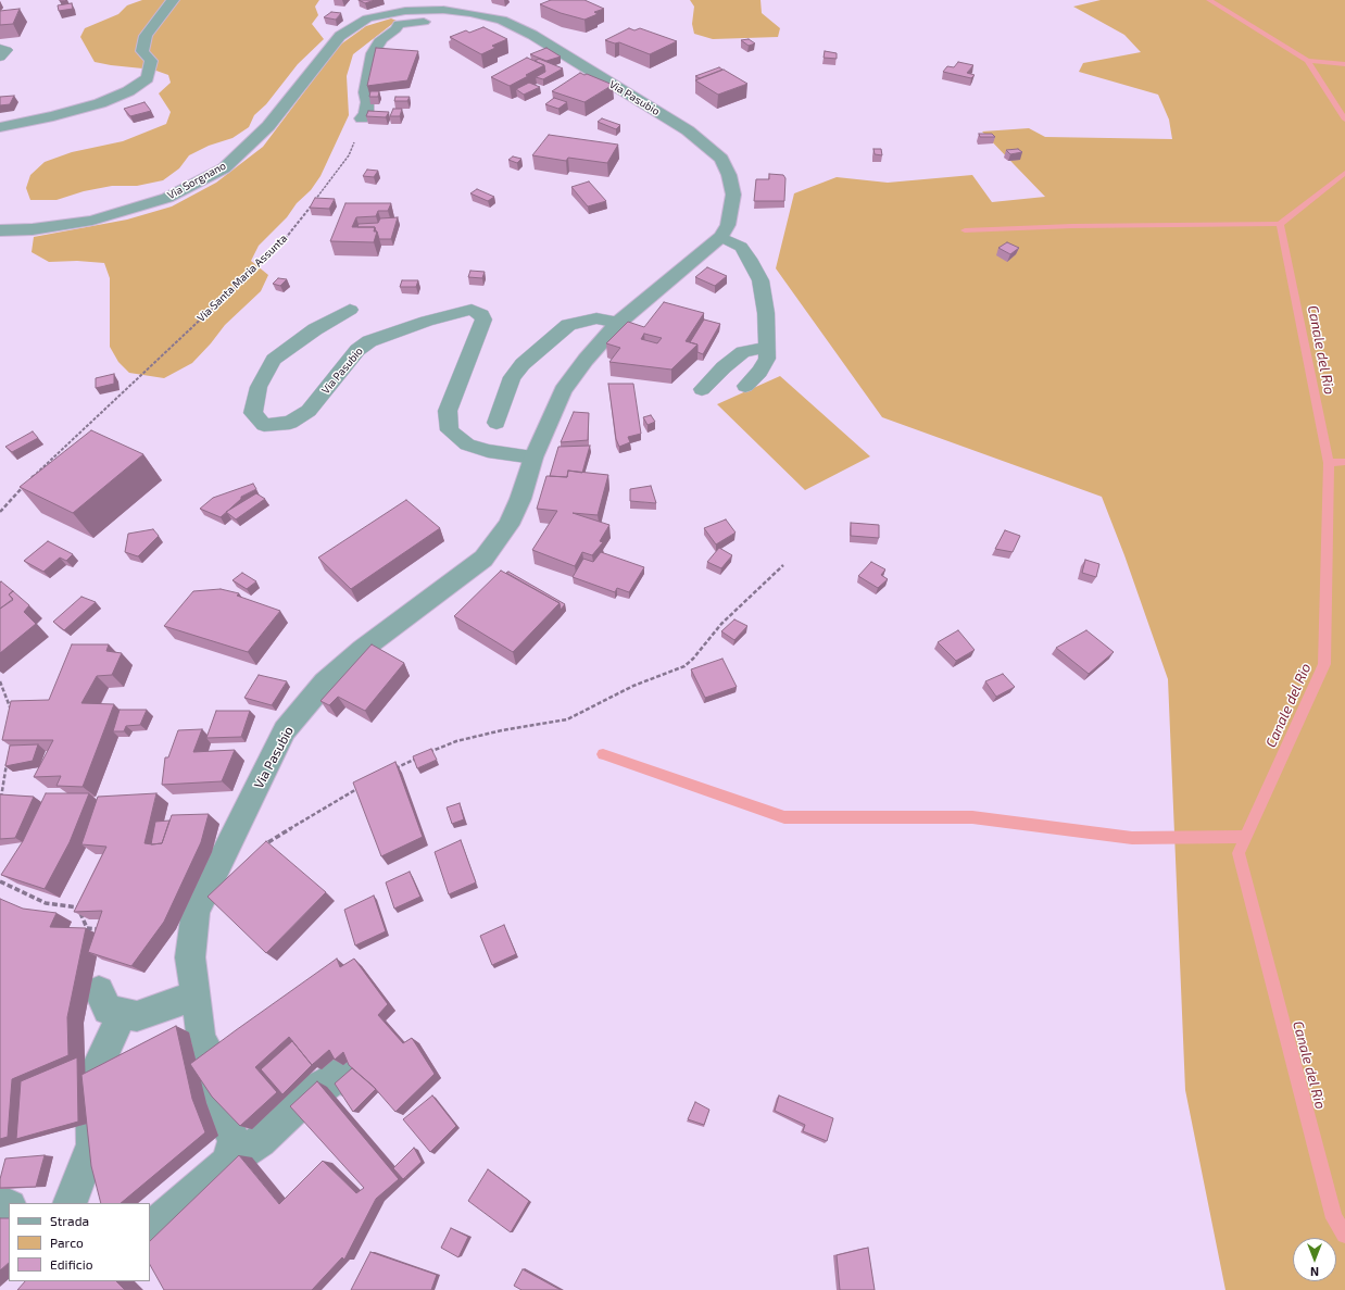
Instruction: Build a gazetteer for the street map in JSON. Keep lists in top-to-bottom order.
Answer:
{
  "streets": {
    "street": ["Via Pasubio", "Via Sorgnano"],
    "path": ["Via Santa Maria Assunta"]
  },
  "crossings": [
    ["Via Pasubio", "Via Sorgnano"]
  ],
  "water": ["Canale del Rio"],
  "legend": ["Strada", "Parco", "Edificio"],
  "north": "bottom"
}
